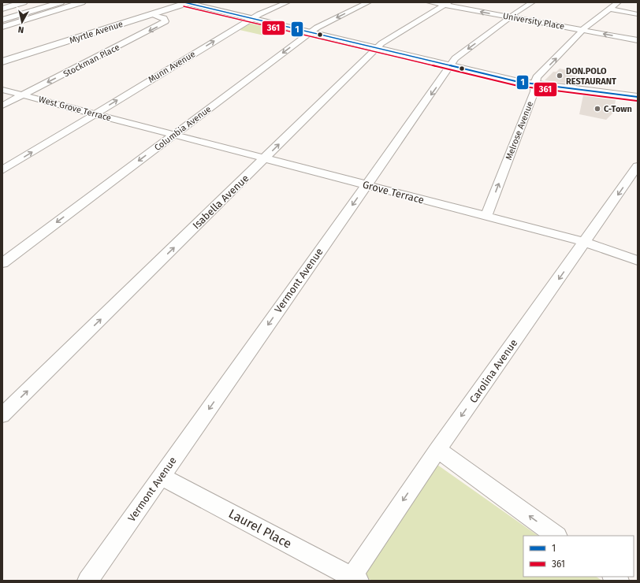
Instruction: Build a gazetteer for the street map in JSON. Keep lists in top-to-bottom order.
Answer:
{
  "streets": {
    "main road": ["Myrtle Avenue"],
    "street": [
      "University Place",
      "Stockman Place",
      "Munn Avenue",
      "West Grove Terrace",
      "Columbia Avenue",
      "Melrose Avenue",
      "Grove Terrace",
      "Isabella Avenue",
      "Vermont Avenue",
      "Carolina Avenue",
      "Laurel Place"
    ]
  },
  "crossings": [
    ["University Place", "Melrose Avenue"],
    ["University Place", "Isabella Avenue"],
    ["University Place", "Vermont Avenue"],
    ["Myrtle Avenue", "Stockman Place"],
    ["Stockman Place", "West Grove Terrace"],
    ["Munn Avenue", "West Grove Terrace"],
    ["West Grove Terrace", "Grove Terrace"],
    ["Columbia Avenue", "Grove Terrace"],
    ["Melrose Avenue", "Grove Terrace"],
    ["Grove Terrace", "Isabella Avenue"],
    ["Grove Terrace", "Vermont Avenue"],
    ["Grove Terrace", "Carolina Avenue"],
    ["Vermont Avenue", "Laurel Place"],
    ["Carolina Avenue", "Laurel Place"]
  ],
  "one_way": [
    "University Place",
    "Stockman Place",
    "Munn Avenue",
    "Columbia Avenue",
    "Melrose Avenue",
    "Isabella Avenue",
    "Vermont Avenue",
    "Carolina Avenue"
  ],
  "places": ["DON.POLO RESTAURANT", "C-Town"],
  "lines": ["transit line 1", "transit line 361"],
  "legend": ["1", "361"],
  "north": "bottom"
}
